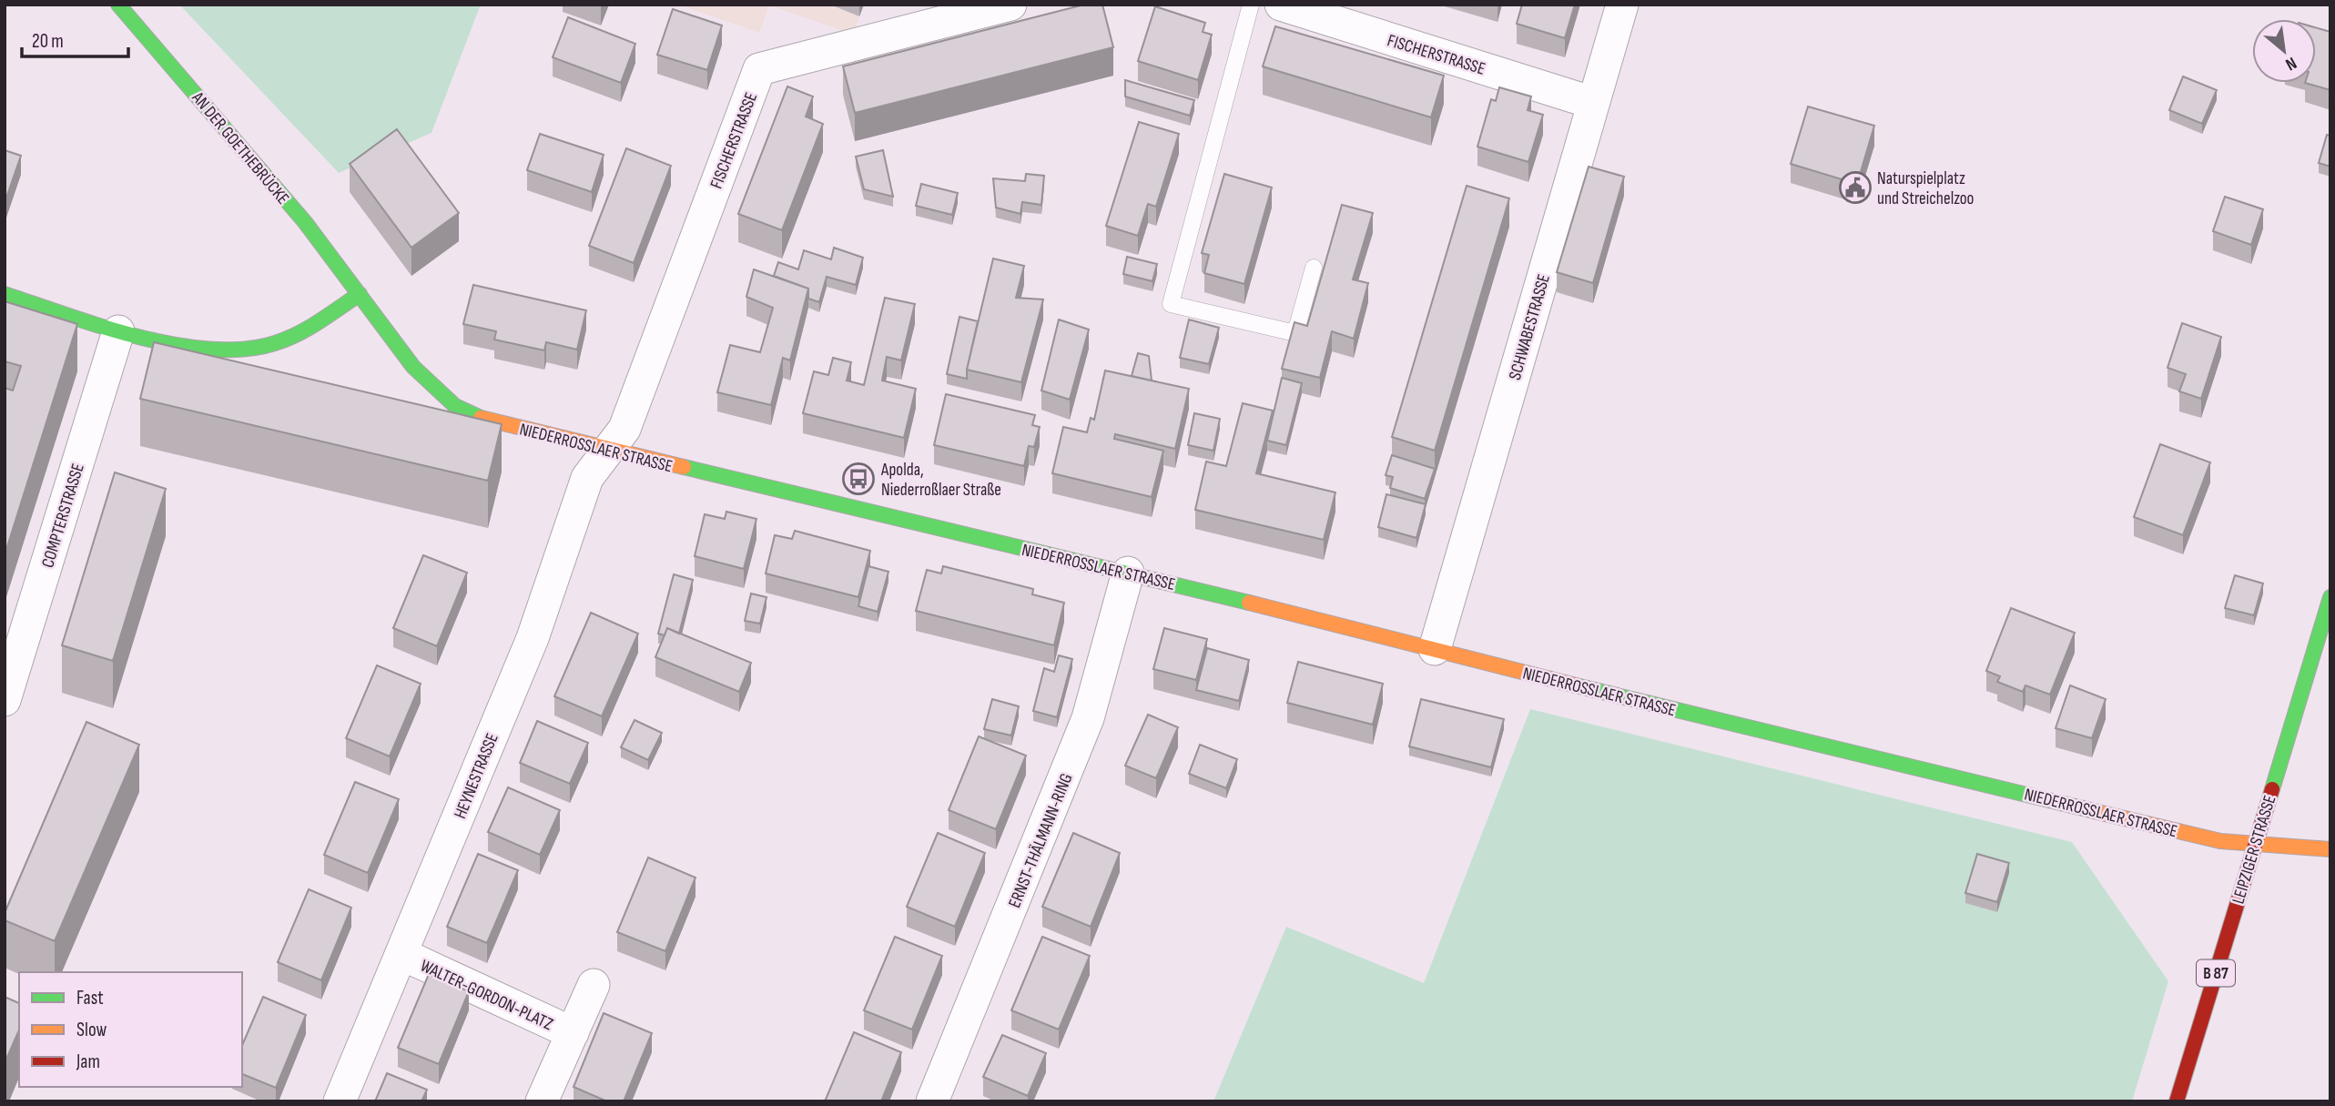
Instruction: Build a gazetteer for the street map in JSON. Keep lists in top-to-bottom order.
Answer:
{
  "streets": {
    "main road": [
      "AN DER GOETHEBRÜCKE",
      "NIEDERROSSLAER STRASSE",
      "LEIPZIGER STRASSE",
      "B 87"
    ],
    "street": [
      "FISCHERSTRASSE",
      "SCHWABESTRASSE",
      "COMPTERSTRASSE",
      "HEYNESTRASSE",
      "ERNST-THÄLMANN-RING",
      "WALTER-GORDON-PLATZ"
    ]
  },
  "crossings": [
    ["FISCHERSTRASSE", "SCHWABESTRASSE"],
    ["FISCHERSTRASSE", "NIEDERROSSLAER STRASSE"],
    ["FISCHERSTRASSE", "HEYNESTRASSE"],
    ["AN DER GOETHEBRÜCKE", "NIEDERROSSLAER STRASSE"],
    ["SCHWABESTRASSE", "NIEDERROSSLAER STRASSE"],
    ["NIEDERROSSLAER STRASSE", "HEYNESTRASSE"],
    ["NIEDERROSSLAER STRASSE", "ERNST-THÄLMANN-RING"],
    ["NIEDERROSSLAER STRASSE", "LEIPZIGER STRASSE"],
    ["HEYNESTRASSE", "WALTER-GORDON-PLATZ"]
  ],
  "places": {
    "public building": ["Naturspielplatz und Streichelzoo"],
    "bus stop": ["Apolda, Niederroßlaer Straße"]
  },
  "legend": ["Fast", "Slow", "Jam"],
  "scale_bar": "20 m",
  "north": "bottom right"
}
